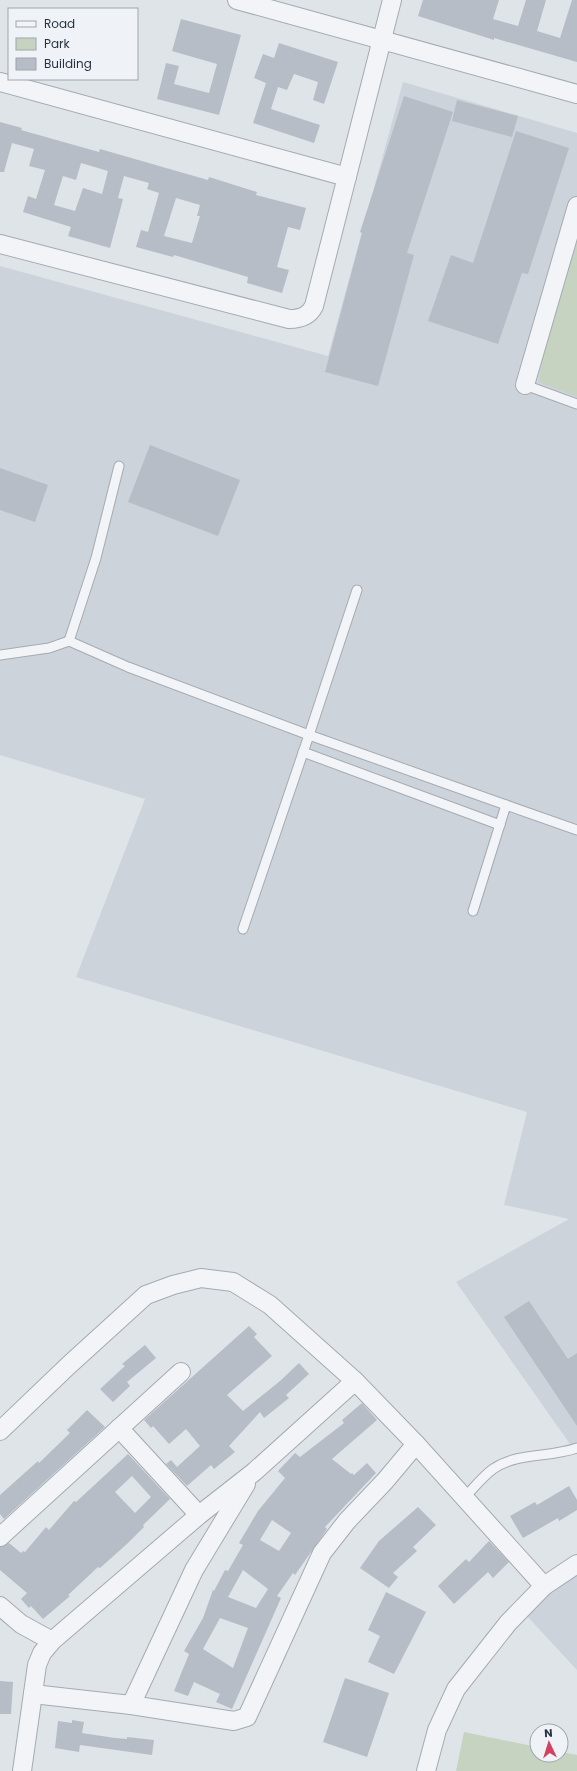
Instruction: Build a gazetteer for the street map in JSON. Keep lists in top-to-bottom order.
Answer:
{
  "legend": ["Road", "Park", "Building"],
  "north": "top"
}
